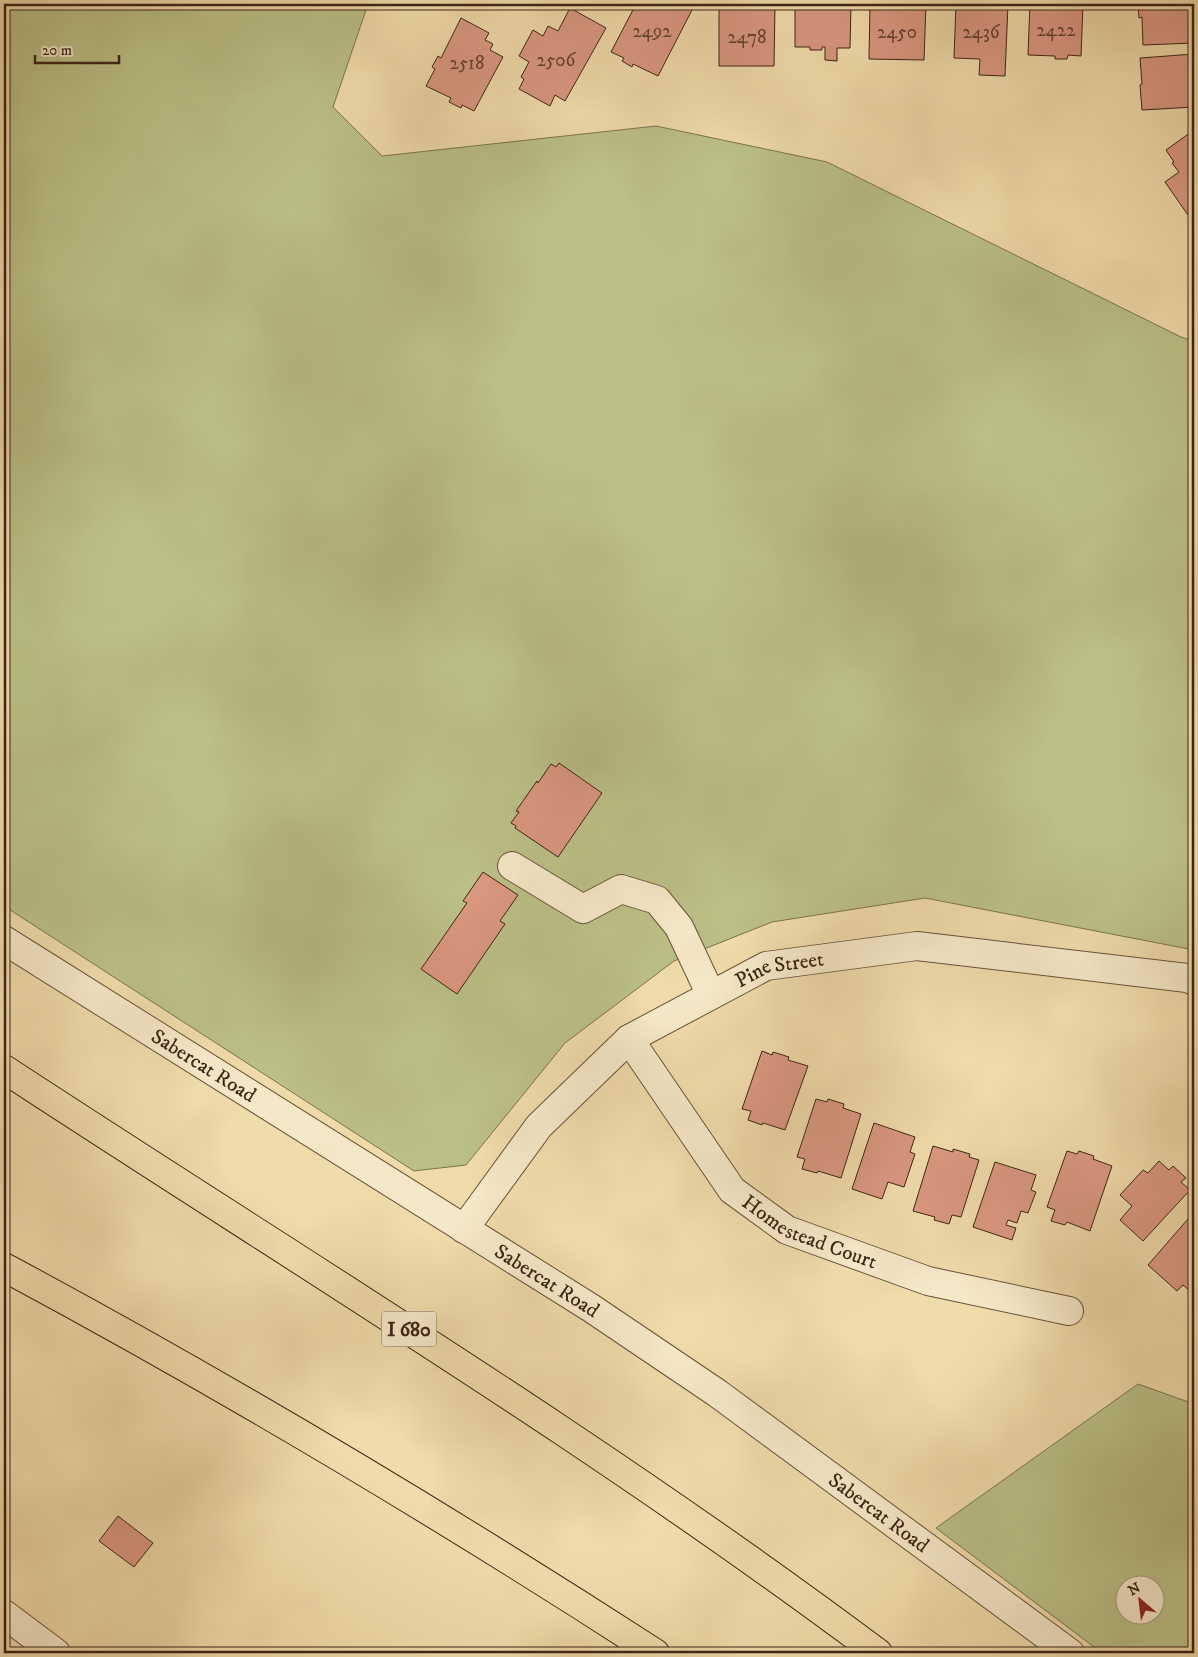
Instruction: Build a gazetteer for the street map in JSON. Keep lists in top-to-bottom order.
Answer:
{
  "streets": {
    "highway": ["I 680"],
    "street": ["Pine Street", "Sabercat Road", "Homestead Court"]
  },
  "crossings": [
    ["Pine Street", "Sabercat Road"],
    ["Pine Street", "Homestead Court"]
  ],
  "house_numbers": [
    "2422",
    "2492",
    "2450",
    "2436",
    "2478",
    "2506",
    "2518"
  ],
  "scale_bar": "20 m",
  "north": "top left"
}
